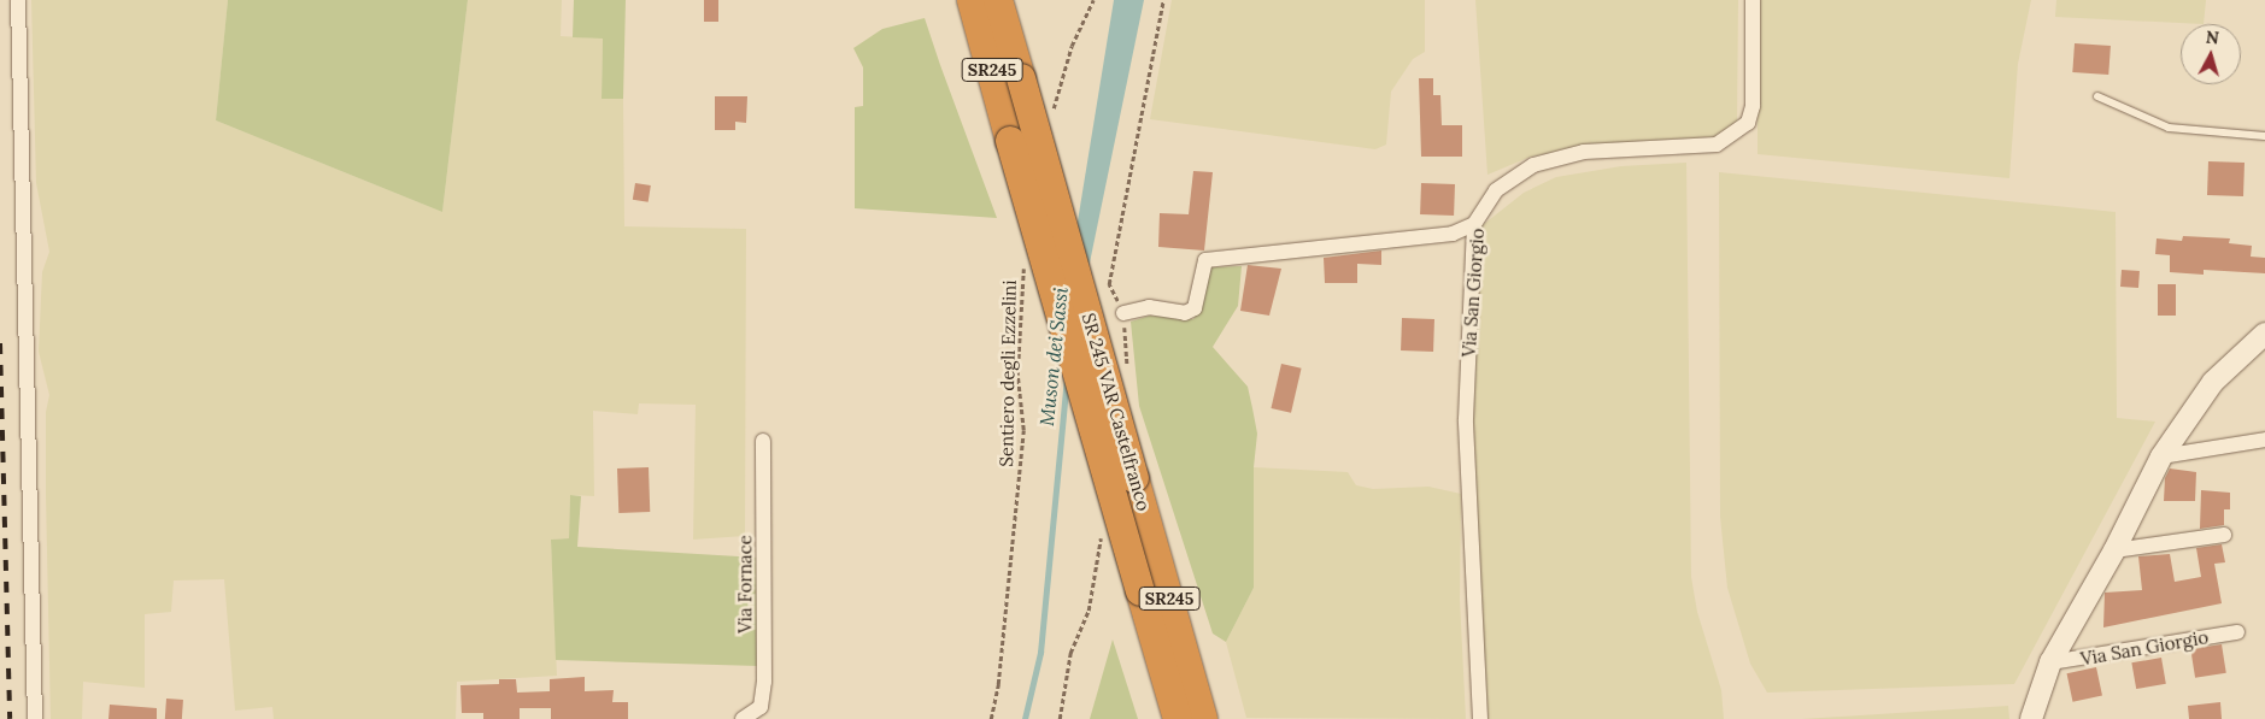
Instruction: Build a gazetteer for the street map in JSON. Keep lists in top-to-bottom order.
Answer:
{
  "streets": {
    "highway": ["SR245", "SR 245 VAR Castelfranco"],
    "street": ["Via San Giorgio", "Via Fornace"],
    "path": ["Sentiero degli Ezzelini"]
  },
  "water": ["Muson dei Sassi"],
  "north": "top"
}
